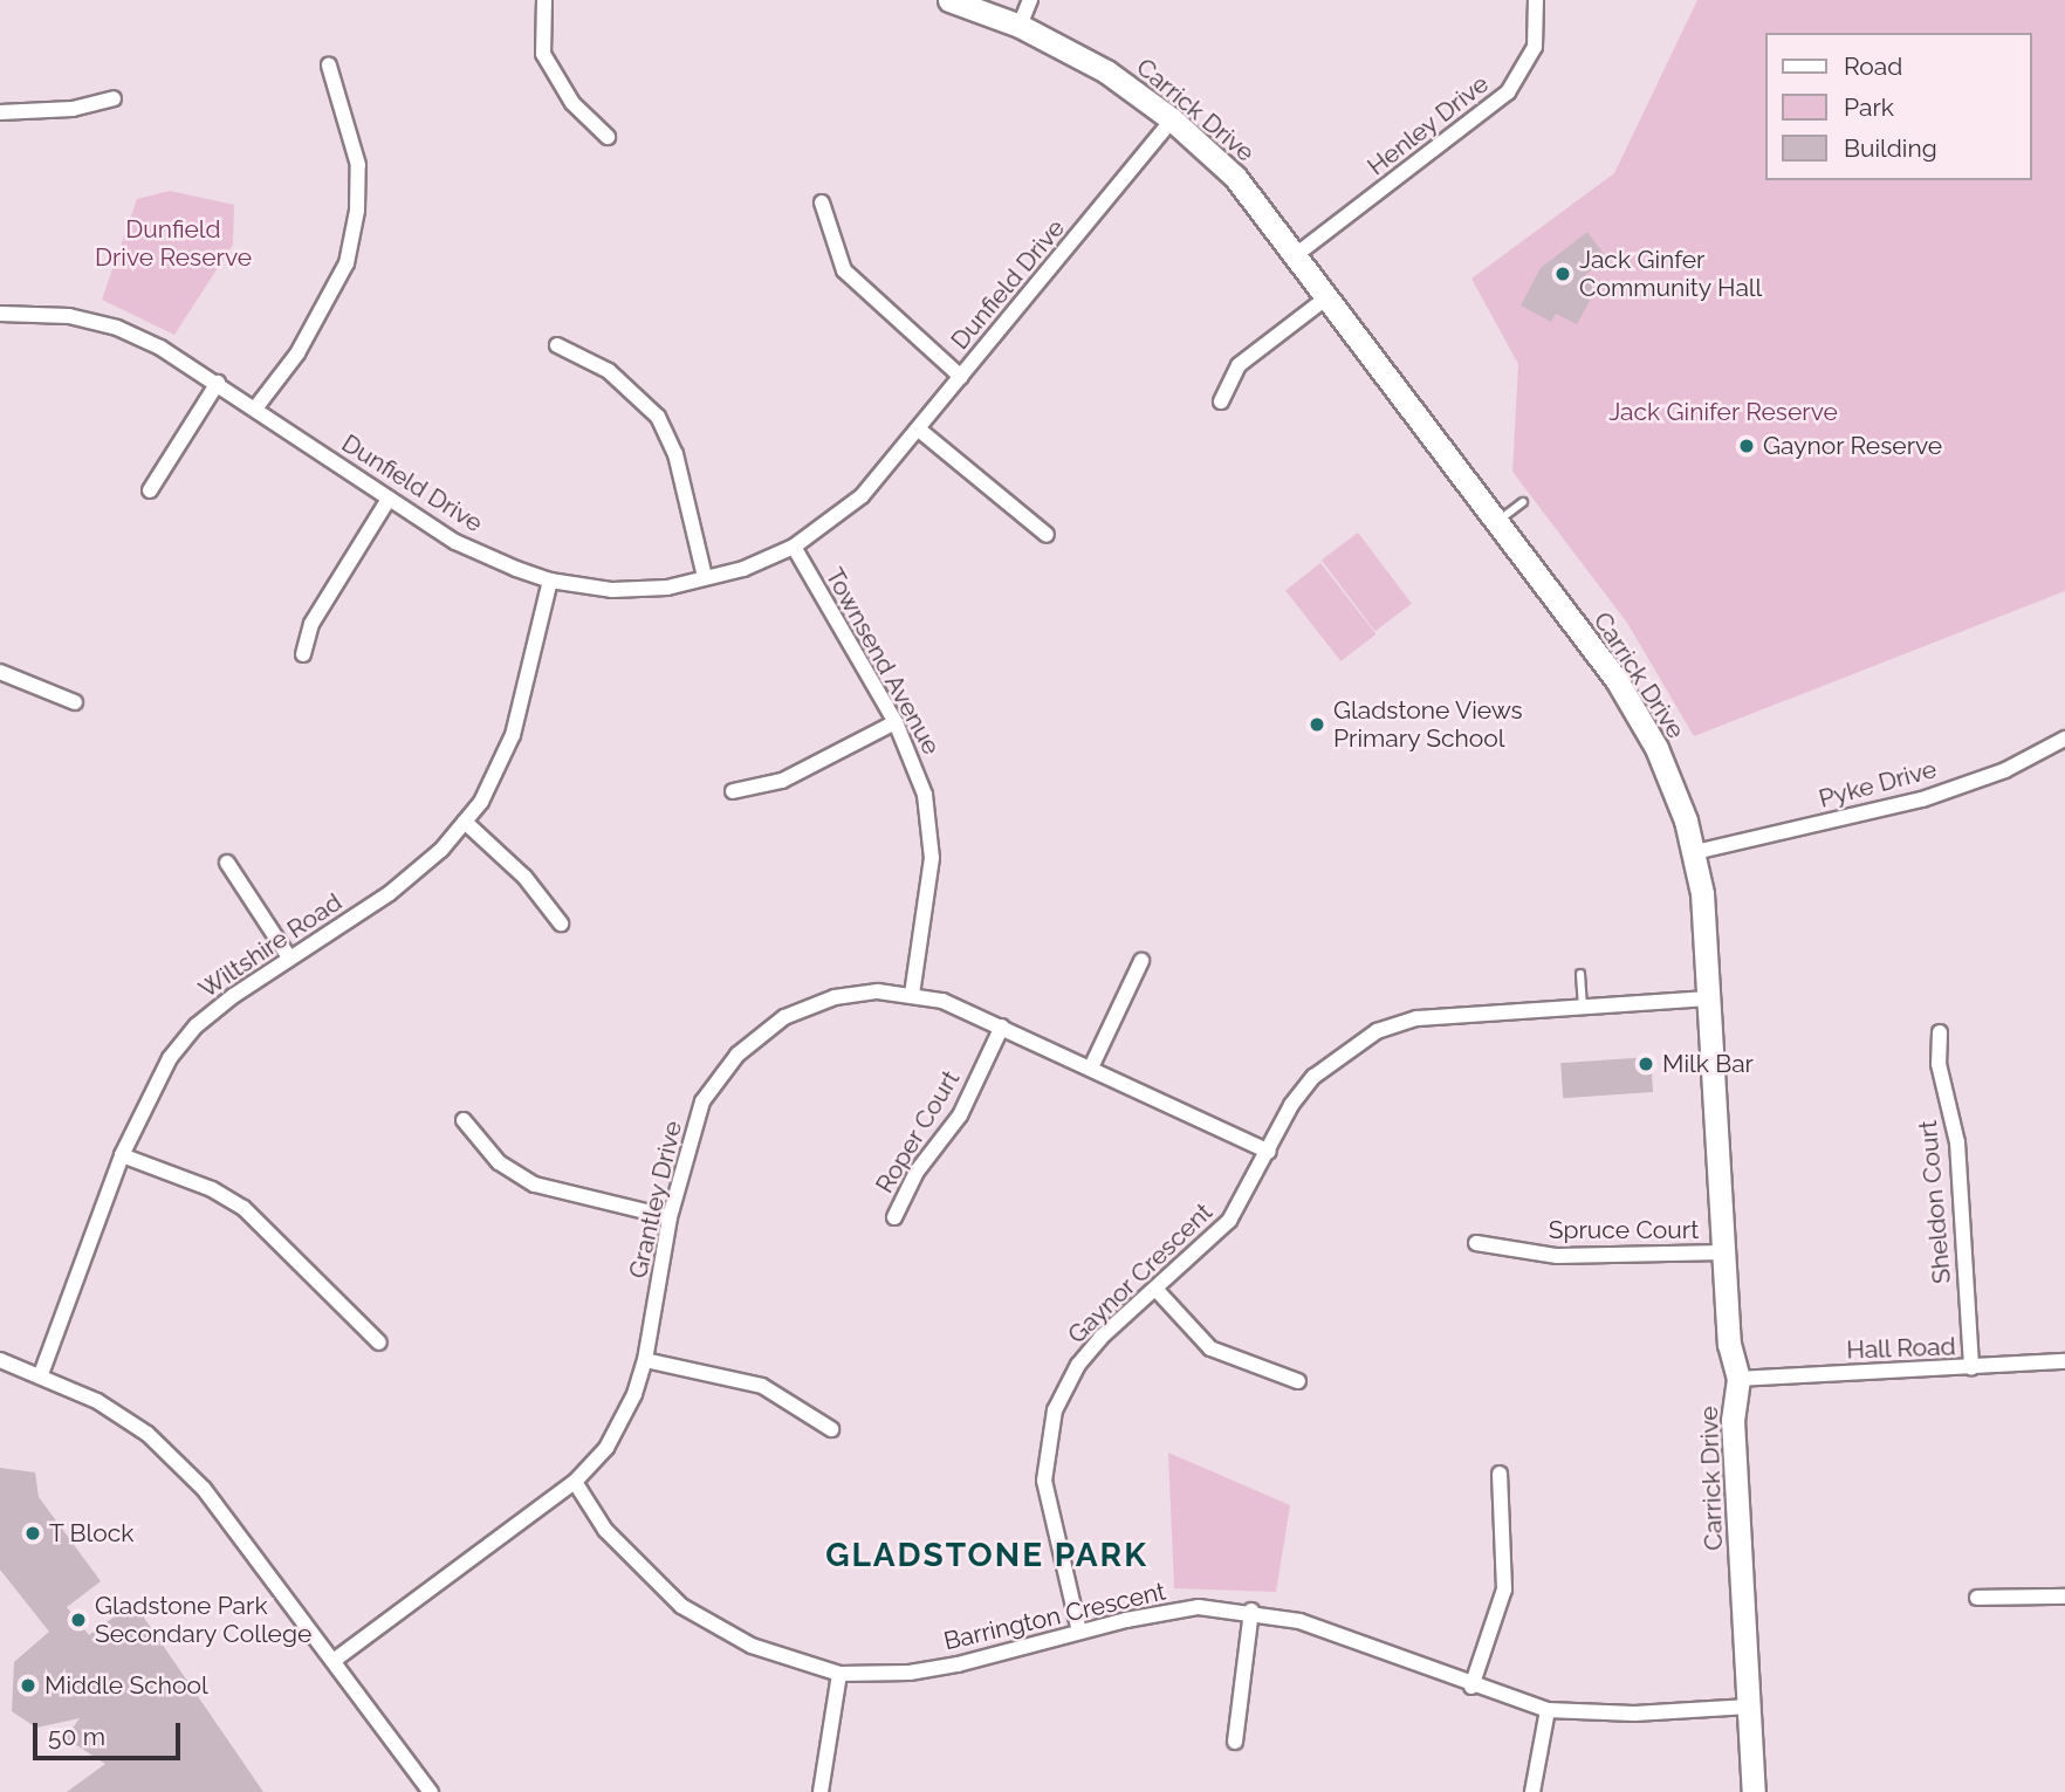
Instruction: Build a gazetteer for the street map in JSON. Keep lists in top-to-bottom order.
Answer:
{
  "streets": {
    "street": [
      "Carrick Drive",
      "Henley Drive",
      "Dunfield Drive",
      "Townsend Avenue",
      "Pyke Drive",
      "Wiltshire Road",
      "Roper Court",
      "Grantley Drive",
      "Sheldon Court",
      "Spruce Court",
      "Gaynor Crescent",
      "Hall Road",
      "Barrington Crescent"
    ]
  },
  "crossings": [
    ["Carrick Drive", "Henley Drive"],
    ["Carrick Drive", "Dunfield Drive"],
    ["Carrick Drive", "Pyke Drive"],
    ["Carrick Drive", "Spruce Court"],
    ["Carrick Drive", "Gaynor Crescent"],
    ["Carrick Drive", "Hall Road"],
    ["Carrick Drive", "Barrington Crescent"],
    ["Dunfield Drive", "Townsend Avenue"],
    ["Dunfield Drive", "Wiltshire Road"],
    ["Townsend Avenue", "Grantley Drive"],
    ["Roper Court", "Grantley Drive"],
    ["Grantley Drive", "Gaynor Crescent"],
    ["Grantley Drive", "Barrington Crescent"],
    ["Sheldon Court", "Hall Road"],
    ["Gaynor Crescent", "Barrington Crescent"]
  ],
  "districts": ["GLADSTONE PARK"],
  "parks": ["Dunfield Drive Reserve", "Jack Ginifer Reserve"],
  "places": [
    "Jack Ginfer Community Hall",
    "Gaynor Reserve",
    "Gladstone Views Primary School",
    "Milk Bar",
    "T Block",
    "Gladstone Park Secondary College",
    "Middle School"
  ],
  "legend": ["Road", "Park", "Building"],
  "scale_bar": "50 m"
}
